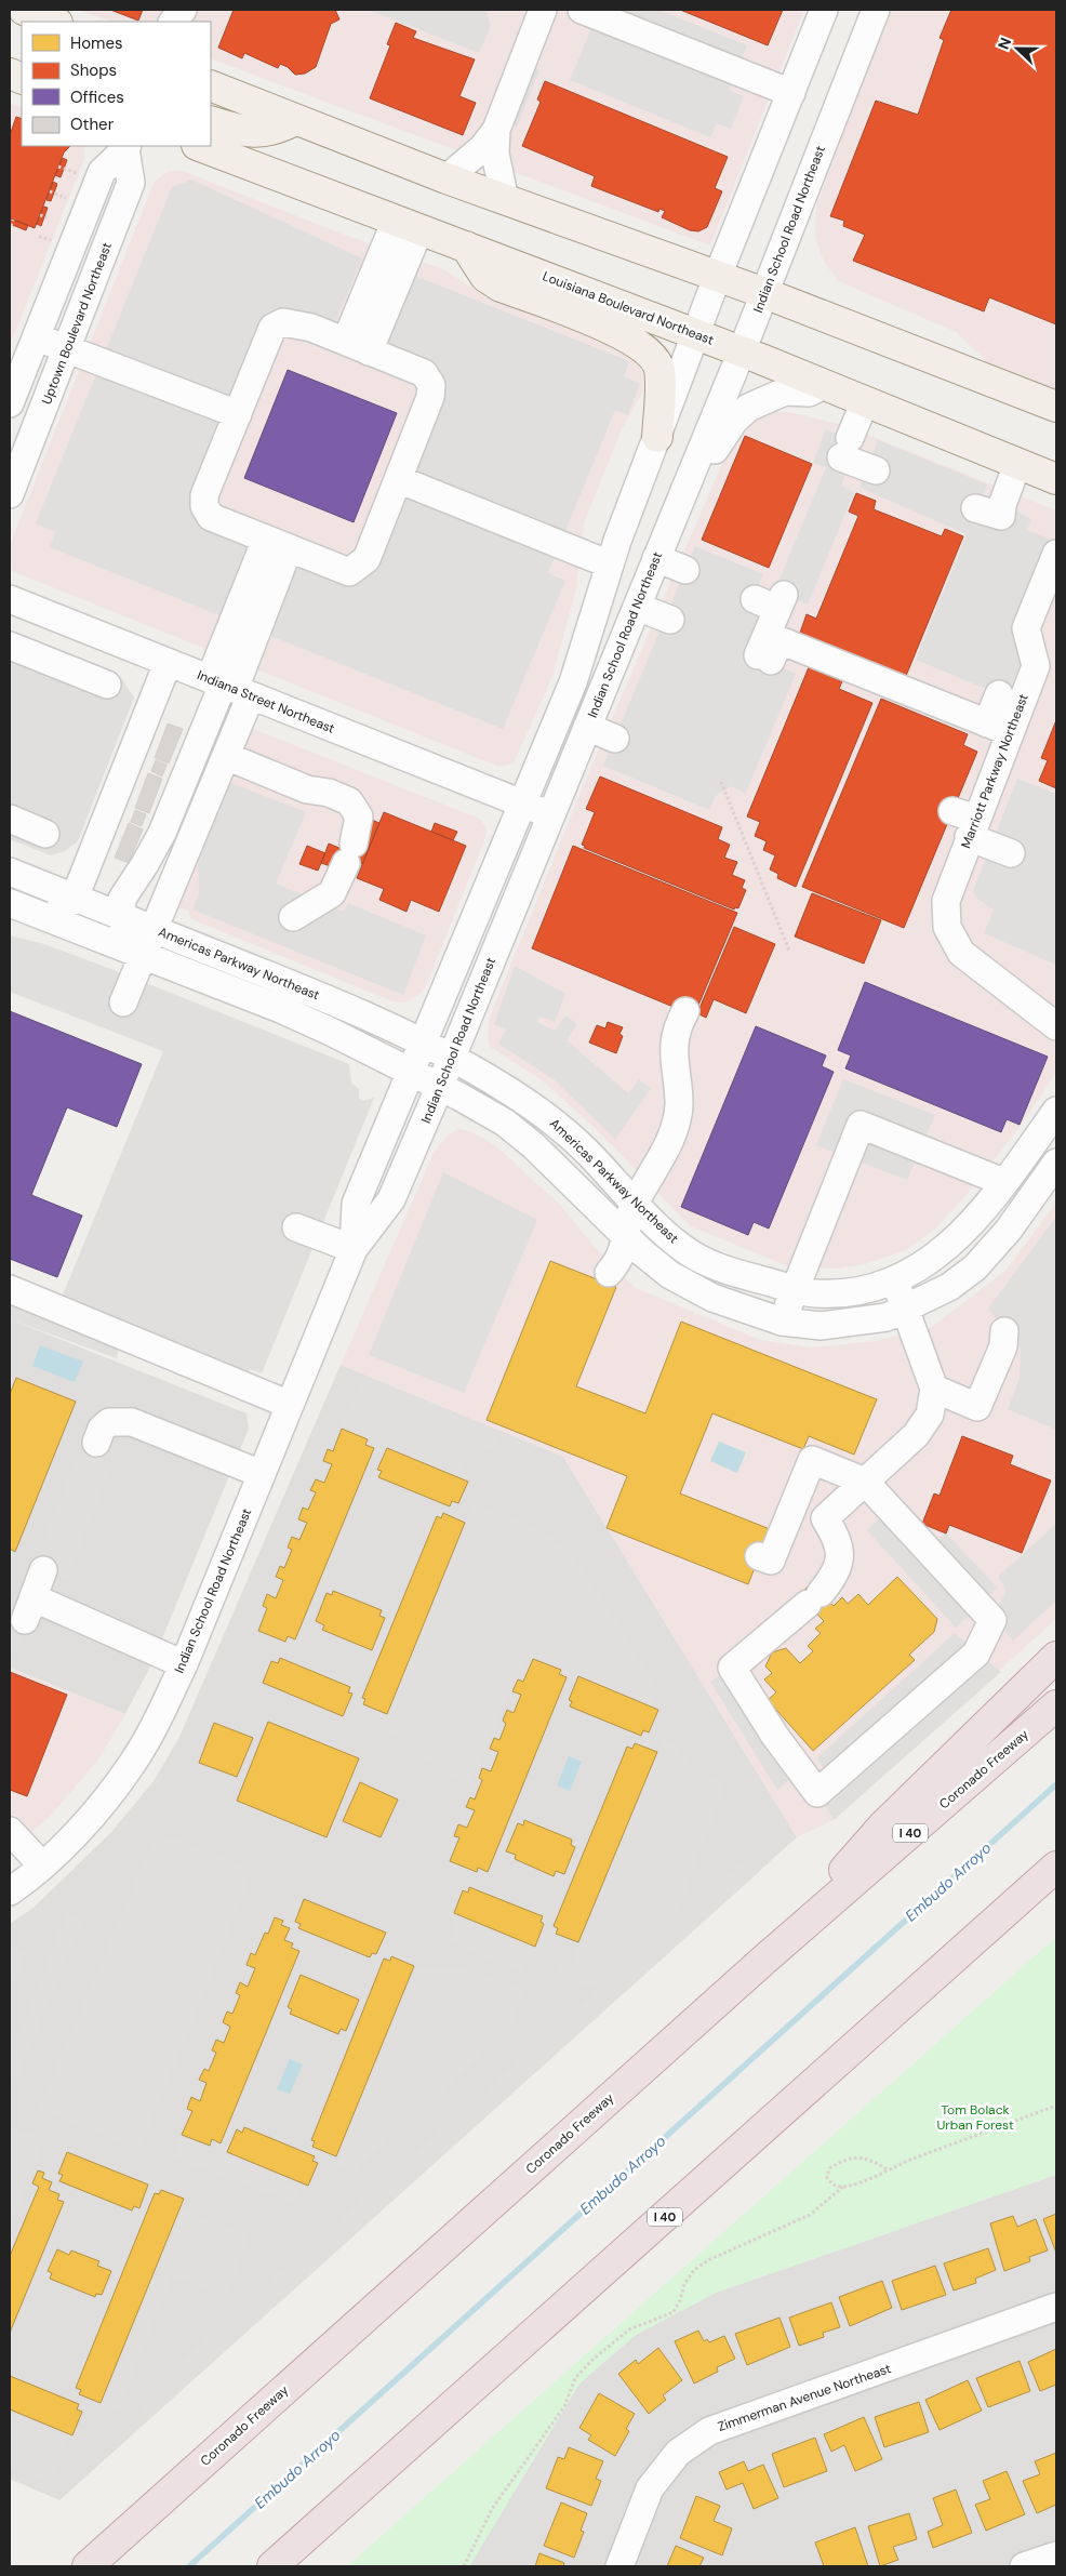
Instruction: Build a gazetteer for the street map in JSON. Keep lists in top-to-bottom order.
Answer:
{
  "streets": {
    "highway": ["Coronado Freeway", "I 40"],
    "main road": ["Louisiana Boulevard Northeast"],
    "street": [
      "Indian School Road Northeast",
      "Uptown Boulevard Northeast",
      "Indiana Street Northeast",
      "Marriott Parkway Northeast",
      "Americas Parkway Northeast",
      "Zimmerman Avenue Northeast"
    ]
  },
  "crossings": [
    ["Indian School Road Northeast", "Louisiana Boulevard Northeast"],
    ["Indian School Road Northeast", "Indiana Street Northeast"],
    ["Indian School Road Northeast", "Americas Parkway Northeast"]
  ],
  "water": ["Embudo Arroyo"],
  "parks": ["Tom Bolack Urban Forest"],
  "legend": [
    "Homes",
    "Shops",
    "Offices",
    "Other"
  ],
  "north": "left"
}
